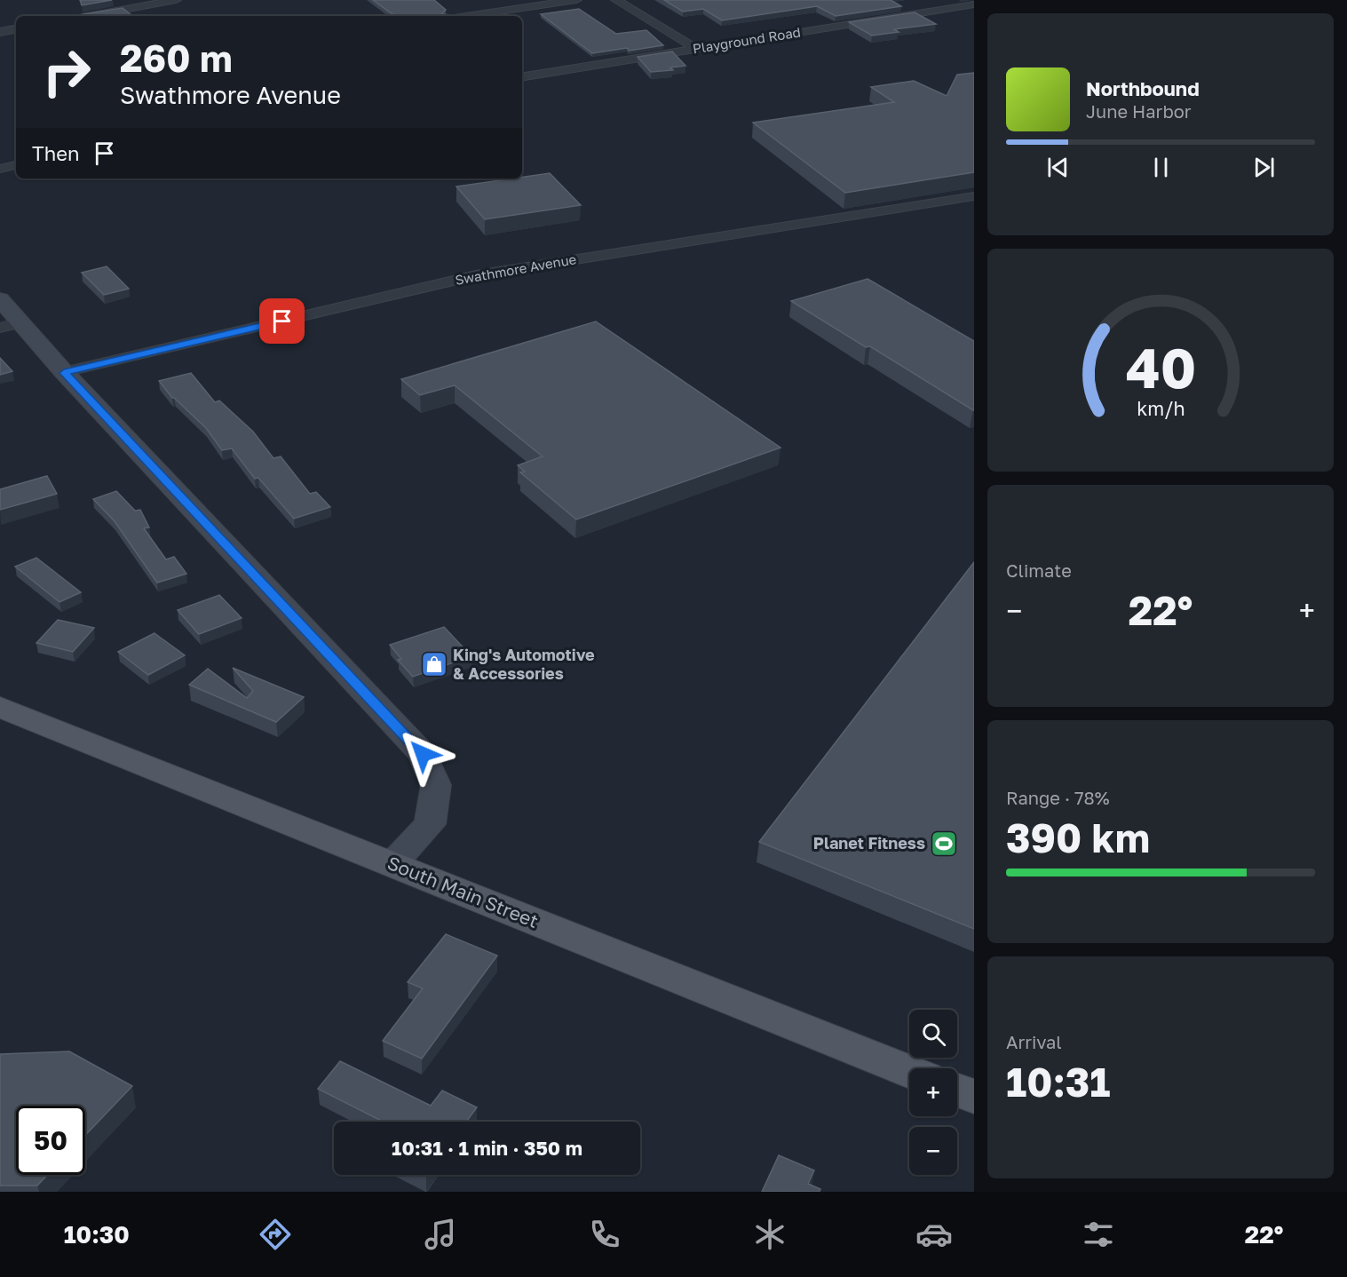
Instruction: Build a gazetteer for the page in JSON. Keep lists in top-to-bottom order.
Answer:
{
  "streets": {
    "main road": ["South Main Street"],
    "street": ["Playground Road", "Swathmore Avenue"]
  },
  "places": {
    "shop": ["King's Automotive & Accessories"],
    "sports": ["Planet Fitness"]
  },
  "page": {
    "turn": ["260 m", "Swathmore Avenue"],
    "song": ["Northbound", "June Harbor"],
    "then": "Then",
    "tile": [
      "Climate",
      ["Range · 78%", "390 km"],
      ["Arrival", "10:31"]
    ],
    "heat": ["−", "22°", "+"],
    "map_buttons": ["+", "−"],
    "limit": "50",
    "trip": "10:31 · 1 min · 350 m",
    "tabs": ["10:30", "22°"],
    "gauge": ["40", "km/h"]
  }
}
